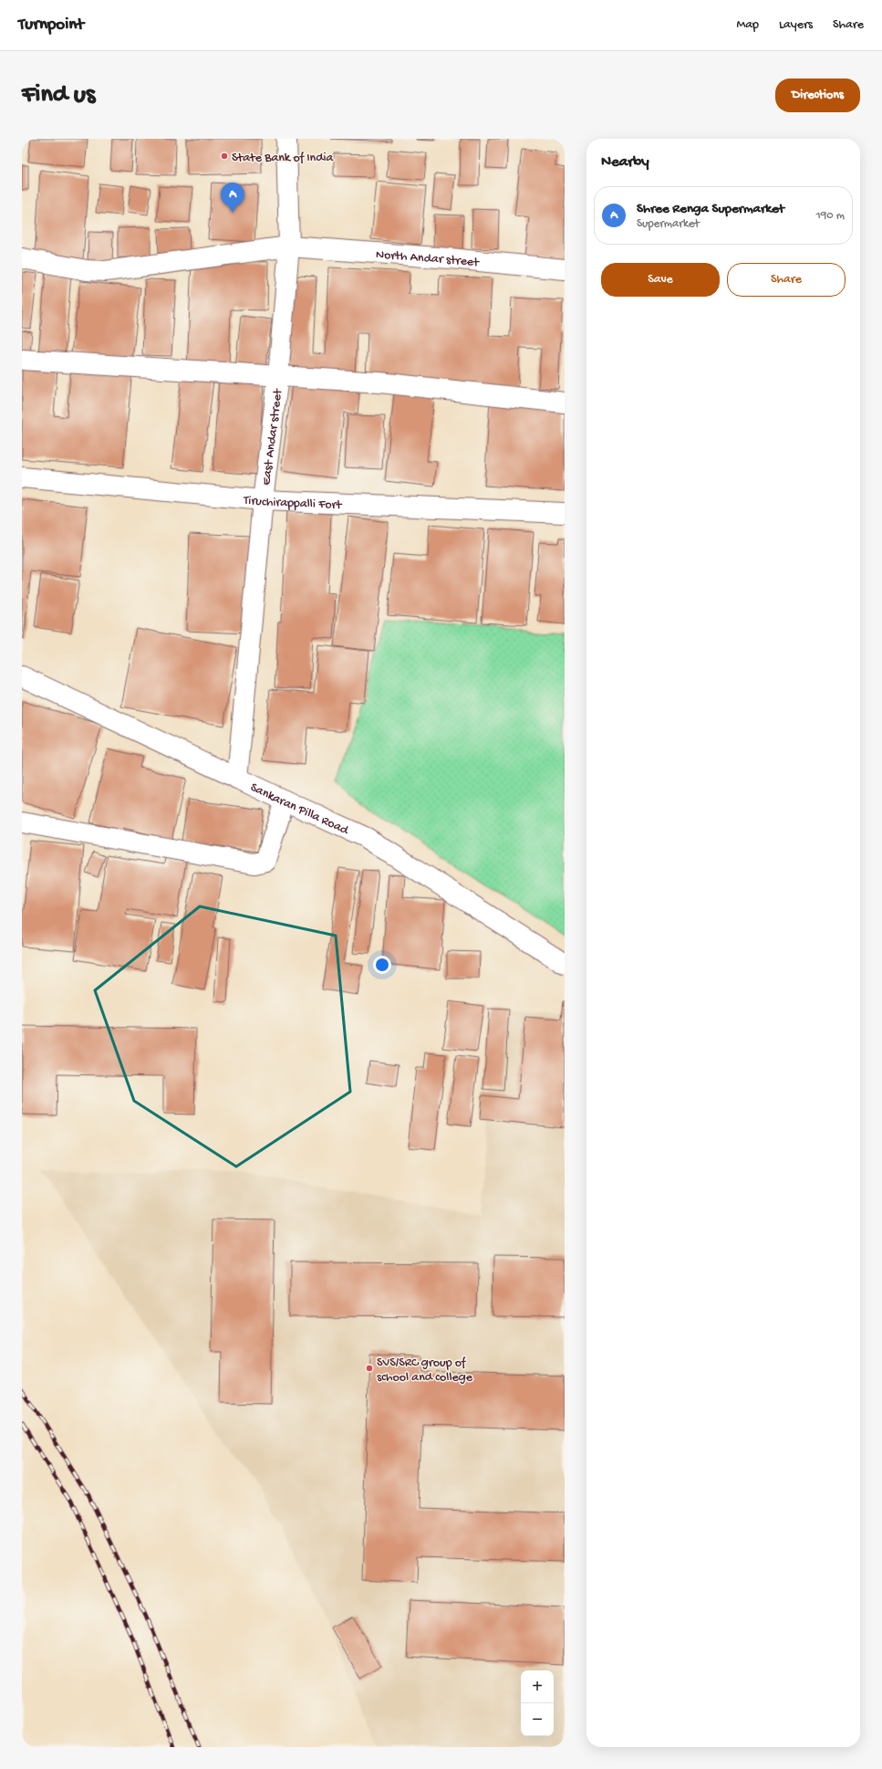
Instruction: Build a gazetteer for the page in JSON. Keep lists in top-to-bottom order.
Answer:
{
  "streets": {
    "street": [
      "North Andar street",
      "East Andar street",
      "Tiruchirappalli Fort",
      "Sankaran Pilla Road"
    ]
  },
  "crossings": [
    ["North Andar street", "East Andar street"],
    ["East Andar street", "Tiruchirappalli Fort"],
    ["East Andar street", "Sankaran Pilla Road"]
  ],
  "places": ["State Bank of India", "SVS/SRC group of school and college"],
  "page": {
    "header": "Turnpoint",
    "nav": ["Map", "Layers", "Share"],
    "buttons": [
      "Directions",
      ["Save", "Share"]
    ],
    "title": "Find us",
    "heading": "Nearby",
    "pins": "A",
    "list": [
      {
        "mark": "A",
        "name": "Shree Renga Supermarket",
        "note": "Supermarket",
        "value": "190 m"
      }
    ],
    "map_buttons": ["+", "−"]
  }
}
